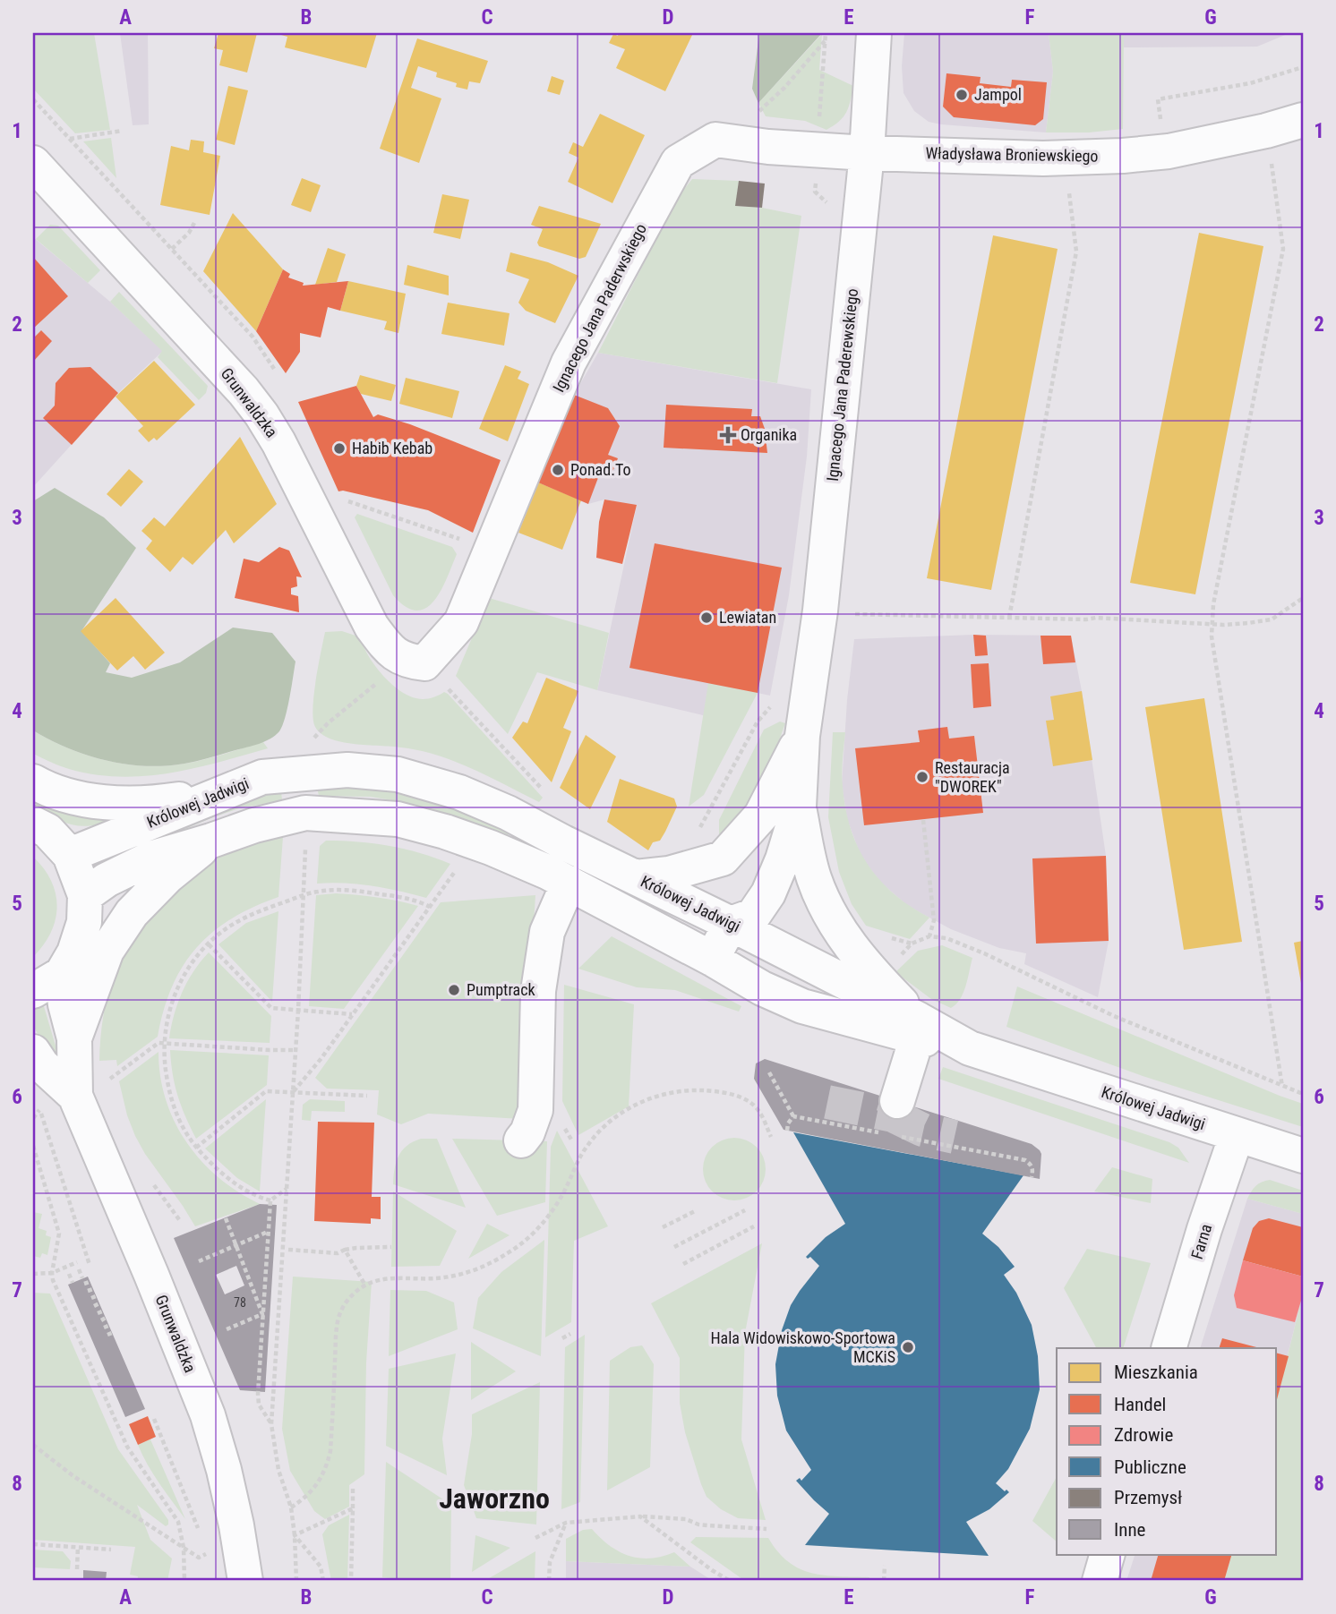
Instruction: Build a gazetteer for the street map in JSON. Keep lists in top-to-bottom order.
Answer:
{
  "streets": {
    "street": [
      "Władysława Broniewskiego",
      "Ignacego Jana Paderwskiego",
      "Ignacego Jana Paderewskiego",
      "Grunwaldzka",
      "Królowej Jadwigi",
      "Farna"
    ]
  },
  "crossings": [
    ["Władysława Broniewskiego", "Ignacego Jana Paderwskiego"],
    ["Władysława Broniewskiego", "Ignacego Jana Paderewskiego"],
    ["Ignacego Jana Paderwskiego", "Ignacego Jana Paderewskiego"],
    ["Ignacego Jana Paderwskiego", "Grunwaldzka"],
    ["Ignacego Jana Paderewskiego", "Królowej Jadwigi"],
    ["Królowej Jadwigi", "Farna"]
  ],
  "districts": ["Jaworzno"],
  "places": {
    "other": [
      "Jampol",
      "Habib Kebab",
      "Ponad.To",
      "Lewiatan",
      "Restauracja \"DWOREK\"",
      "Pumptrack",
      "Hala Widowiskowo-Sportowa MCKiS"
    ],
    "health": ["Organika"]
  },
  "house_numbers": ["78"],
  "legend": [
    "Mieszkania",
    "Handel",
    "Zdrowie",
    "Publiczne",
    "Przemysł",
    "Inne"
  ],
  "grid": {
    "columns": [
      "A",
      "B",
      "C",
      "D",
      "E",
      "F",
      "G"
    ],
    "rows": [
      "1",
      "2",
      "3",
      "4",
      "5",
      "6",
      "7",
      "8"
    ]
  }
}
